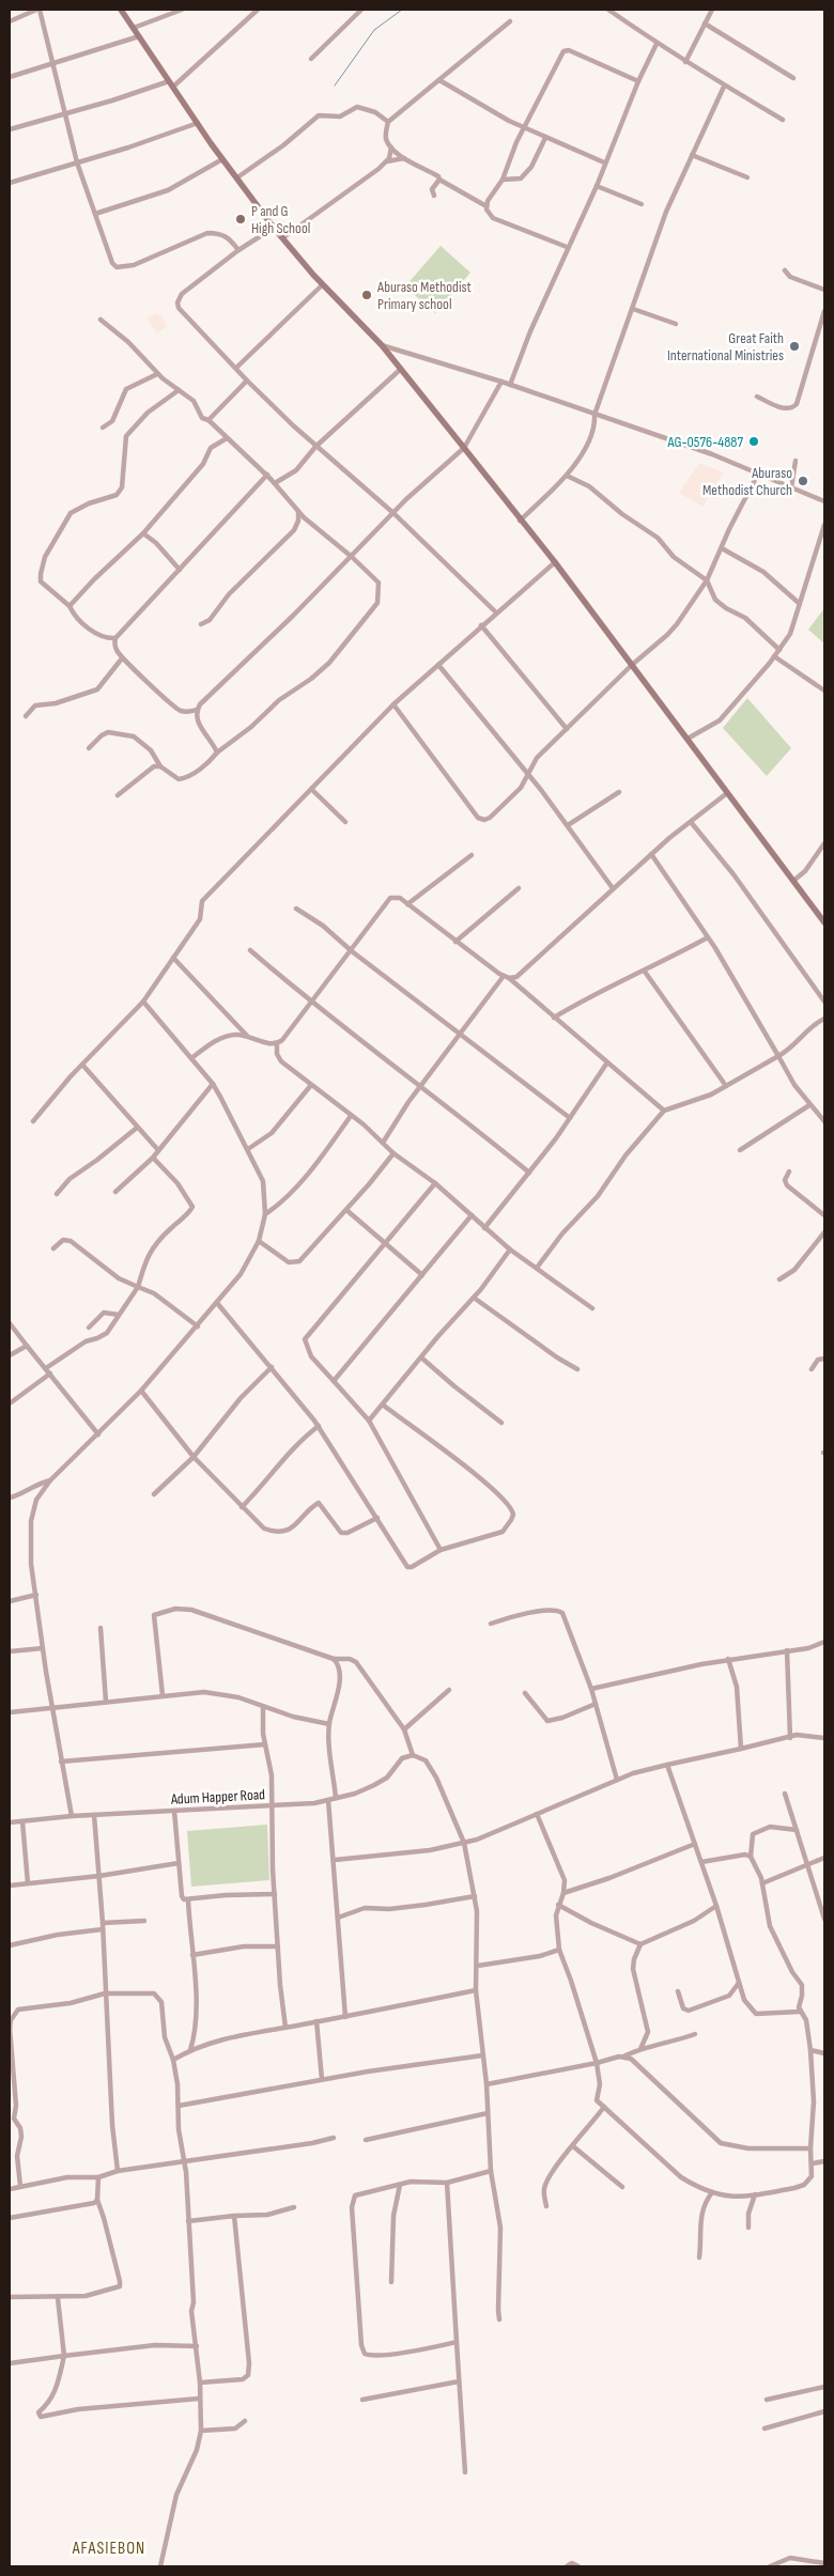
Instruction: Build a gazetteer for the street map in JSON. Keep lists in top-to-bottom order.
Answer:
{
  "streets": {
    "street": ["Adum Happer Road"]
  },
  "districts": ["AFASIEBON"],
  "places": [
    "P and G High School",
    "Aburaso Methodist Primary school",
    "Great Faith International Ministries",
    "AG-0576-4887",
    "Aburaso Methodist Church"
  ]
}
